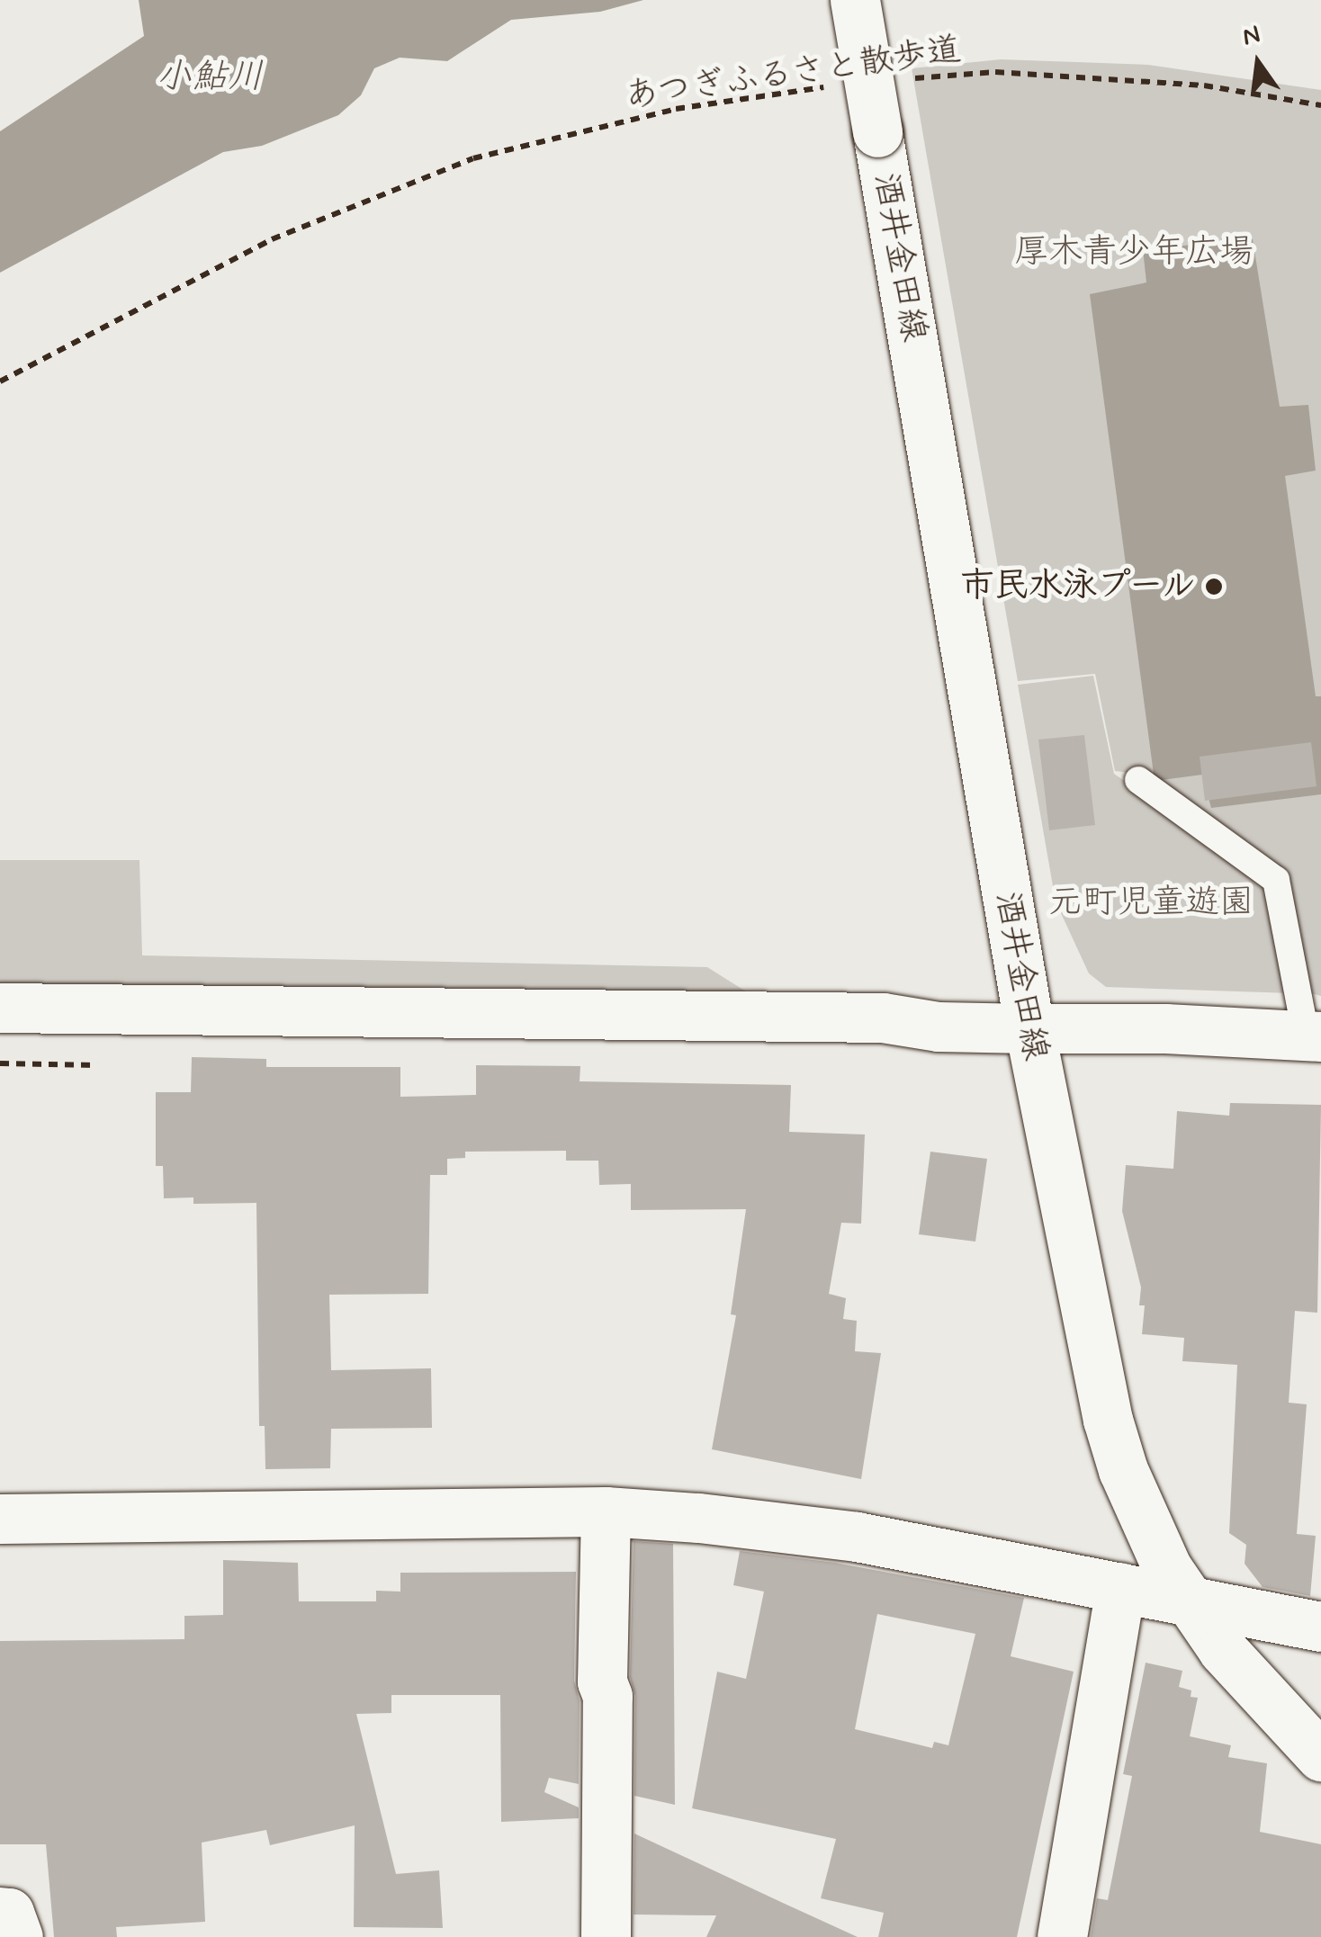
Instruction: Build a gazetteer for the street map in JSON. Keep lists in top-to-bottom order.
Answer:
{
  "streets": {
    "street": ["酒井金田線"],
    "path": ["あつぎふるさと散歩道"]
  },
  "water": ["小鮎川"],
  "parks": ["厚木青少年広場", "元町児童遊園"],
  "places": ["市民水泳プール"],
  "north": "top"
}
